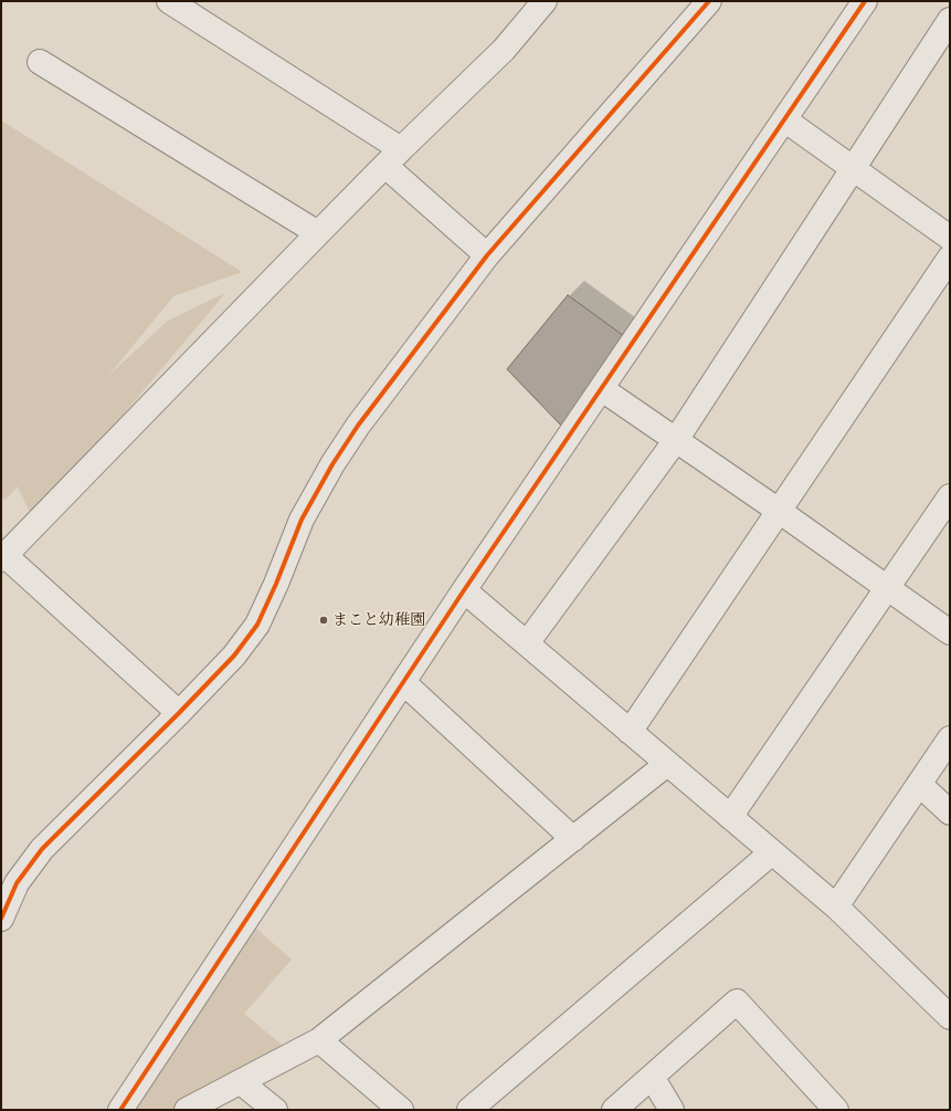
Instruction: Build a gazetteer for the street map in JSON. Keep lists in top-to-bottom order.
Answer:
{
  "places": ["まこと幼稚園"]
}
